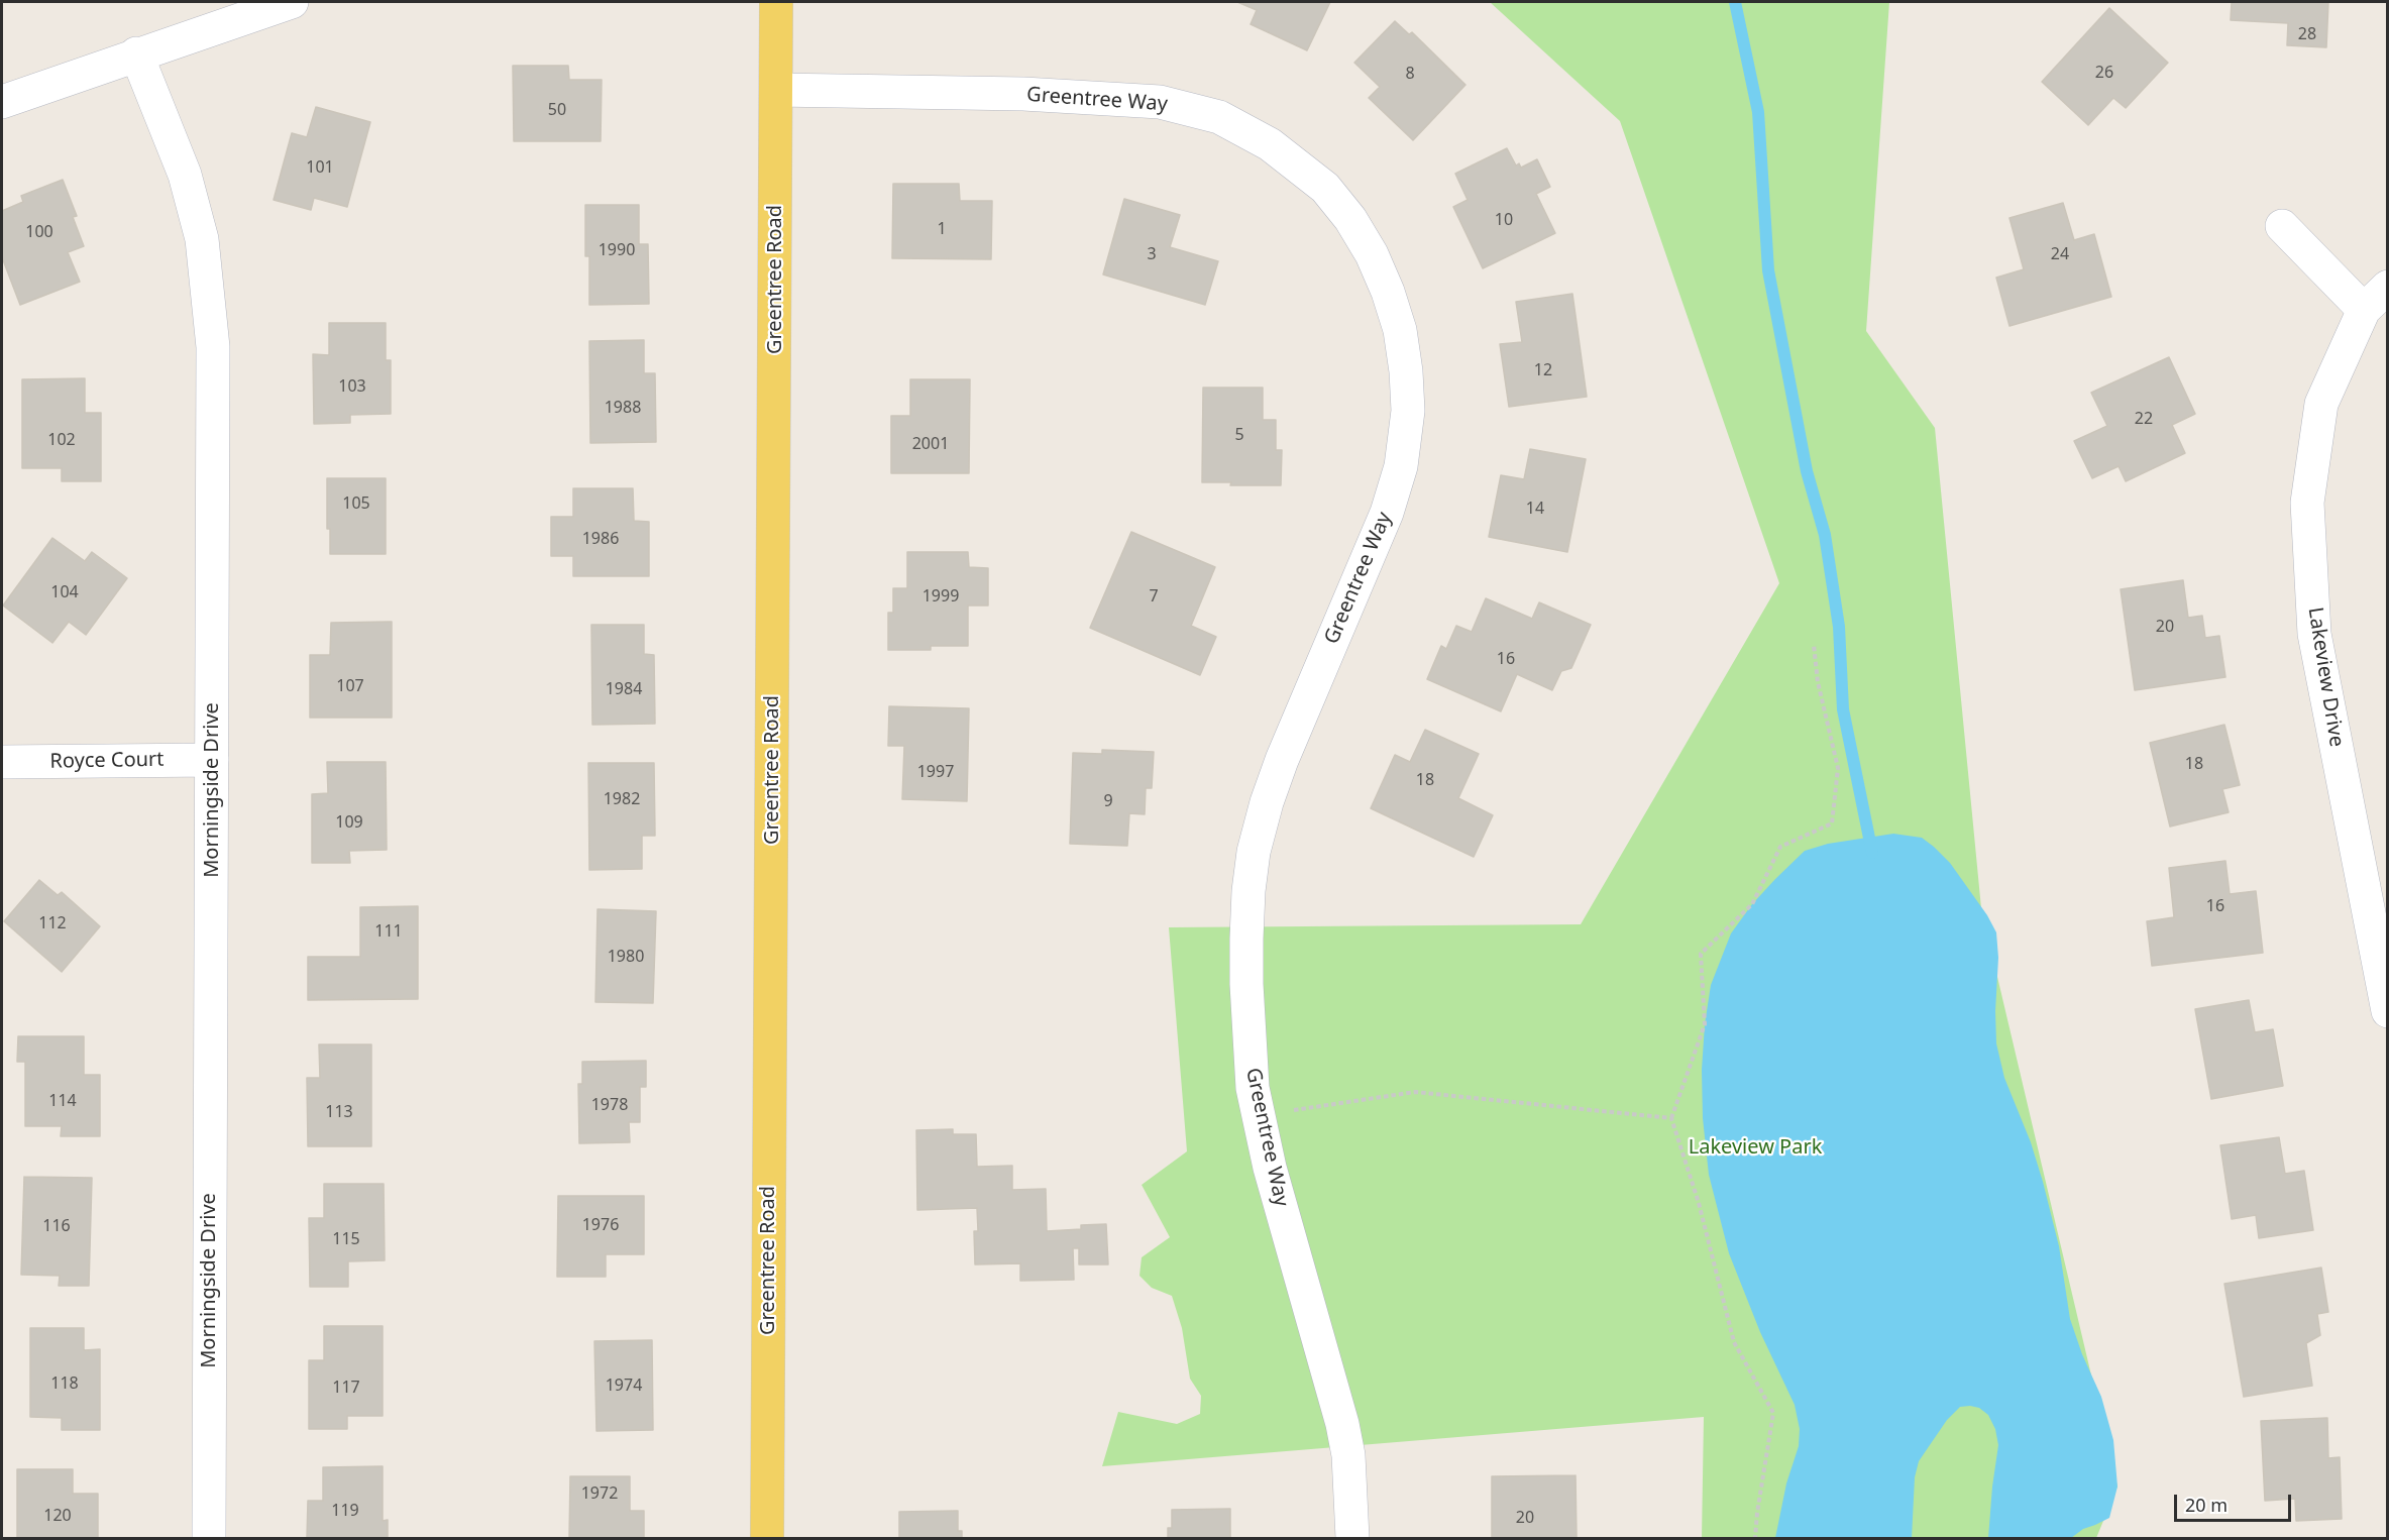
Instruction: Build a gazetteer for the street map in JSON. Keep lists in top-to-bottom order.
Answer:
{
  "streets": {
    "main road": ["Greentree Road"],
    "street": [
      "Greentree Way",
      "Lakeview Drive",
      "Royce Court",
      "Morningside Drive"
    ]
  },
  "crossings": [
    ["Greentree Way", "Greentree Road"],
    ["Royce Court", "Morningside Drive"]
  ],
  "parks": ["Lakeview Park"],
  "house_numbers": [
    "28",
    "26",
    "8",
    "50",
    "101",
    "10",
    "1",
    "100",
    "1990",
    "3",
    "24",
    "12",
    "103",
    "1988",
    "22",
    "5",
    "102",
    "2001",
    "105",
    "14",
    "1986",
    "104",
    "1999",
    "7",
    "20",
    "16",
    "107",
    "1984",
    "18",
    "1997",
    "18",
    "1982",
    "9",
    "109",
    "16",
    "112",
    "111",
    "1980",
    "114",
    "1978",
    "113",
    "1976",
    "116",
    "115",
    "118",
    "1974",
    "117",
    "1972",
    "119",
    "120",
    "20"
  ],
  "scale_bar": "20 m"
}
